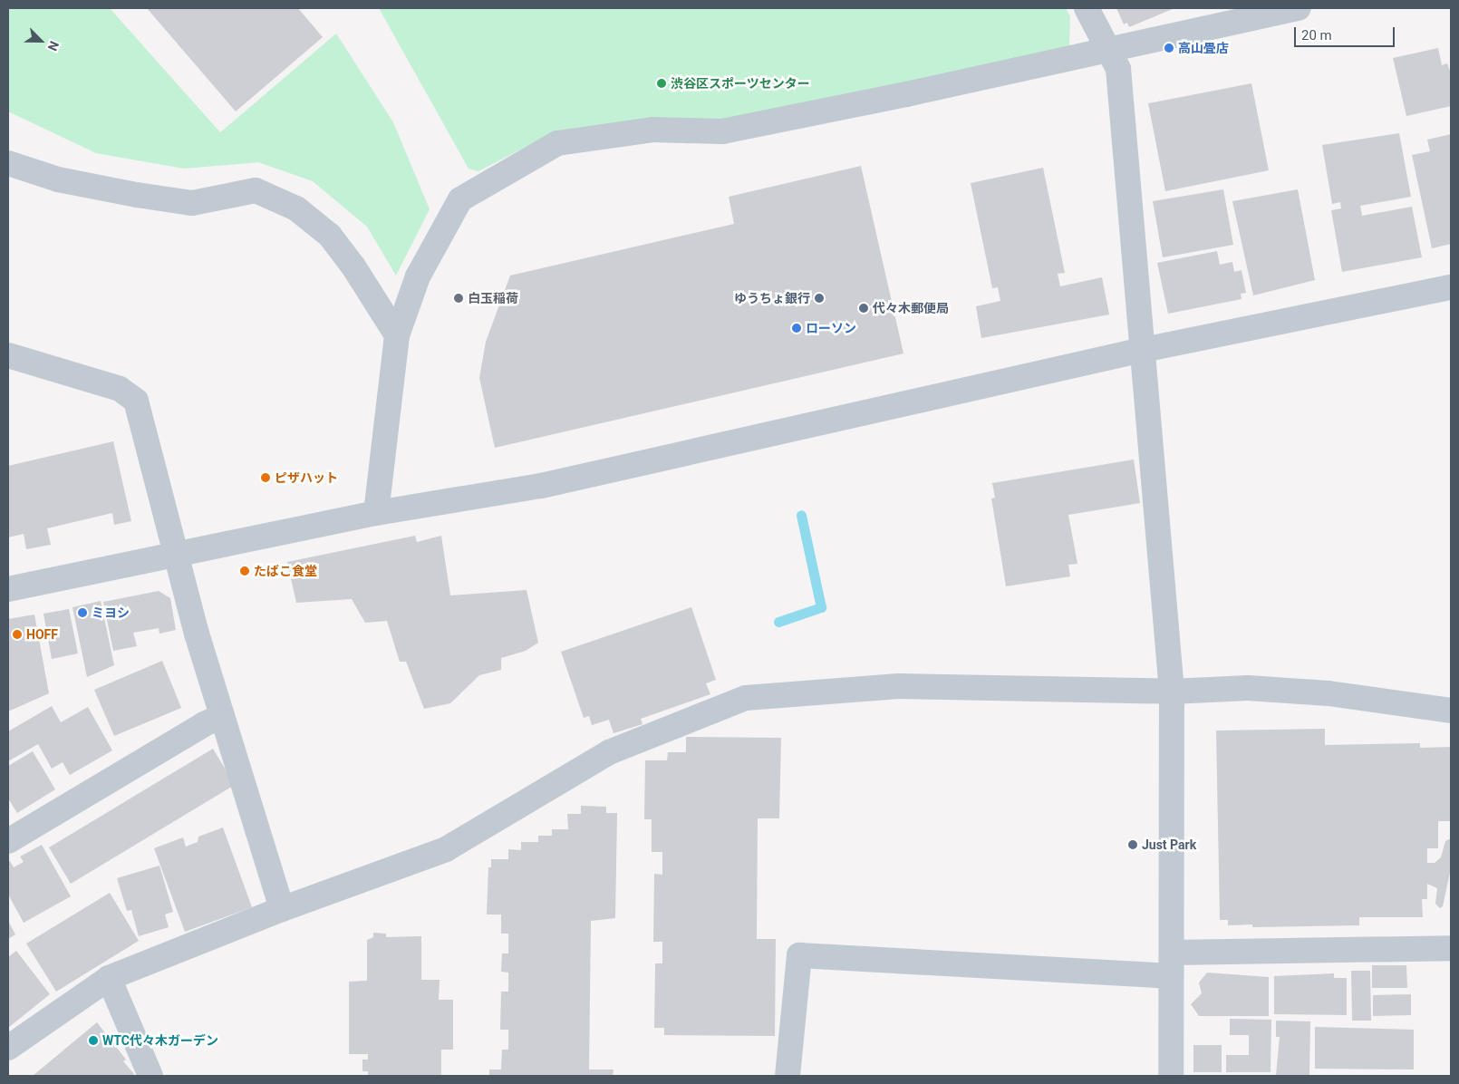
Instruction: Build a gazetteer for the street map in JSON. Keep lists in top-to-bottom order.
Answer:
{
  "places": [
    "高山畳店",
    "渋谷区スポーツセンター",
    "白玉稲荷",
    "ゆうちょ銀行",
    "代々木郵便局",
    "ローソン",
    "ピザハット",
    "たばこ食堂",
    "ミヨシ",
    "HOFF",
    "Just Park",
    "WTC代々木ガーデン"
  ],
  "scale_bar": "20 m",
  "north": "bottom right"
}
